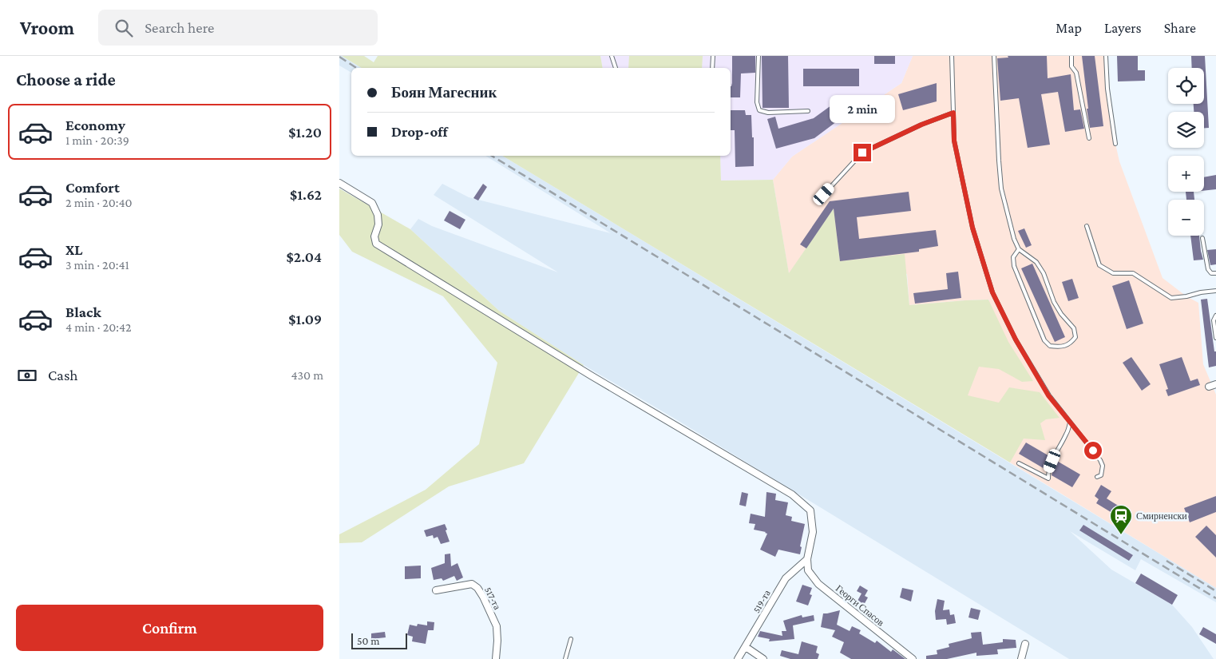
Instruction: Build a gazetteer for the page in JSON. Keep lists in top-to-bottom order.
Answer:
{
  "streets": {
    "street": ["517-та", "519-та", "Георги Спасов"]
  },
  "crossings": [
    ["519-та", "Георги Спасов"]
  ],
  "places": {
    "station": ["Смирненски"]
  },
  "scale_bar": "50 m",
  "page": {
    "header": "Vroom",
    "search": "Search here",
    "nav": ["Map", "Layers", "Share"],
    "heading": "Choose a ride",
    "map_buttons": ["+", "−"],
    "banner": ["Боян Магесник", "Drop-off"],
    "bubble": "2 min",
    "list": [
      {
        "name": "Economy",
        "note": "1 min · 20:39",
        "value": "$1.20"
      },
      {
        "name": "Comfort",
        "note": "2 min · 20:40",
        "value": "$1.62"
      },
      {
        "name": "XL",
        "note": "3 min · 20:41",
        "value": "$2.04"
      },
      {
        "name": "Black",
        "note": "4 min · 20:42",
        "value": "$1.09"
      }
    ],
    "pay": ["Cash", "430 m"],
    "buttons": "Confirm",
    "scale": "50 m"
  }
}
